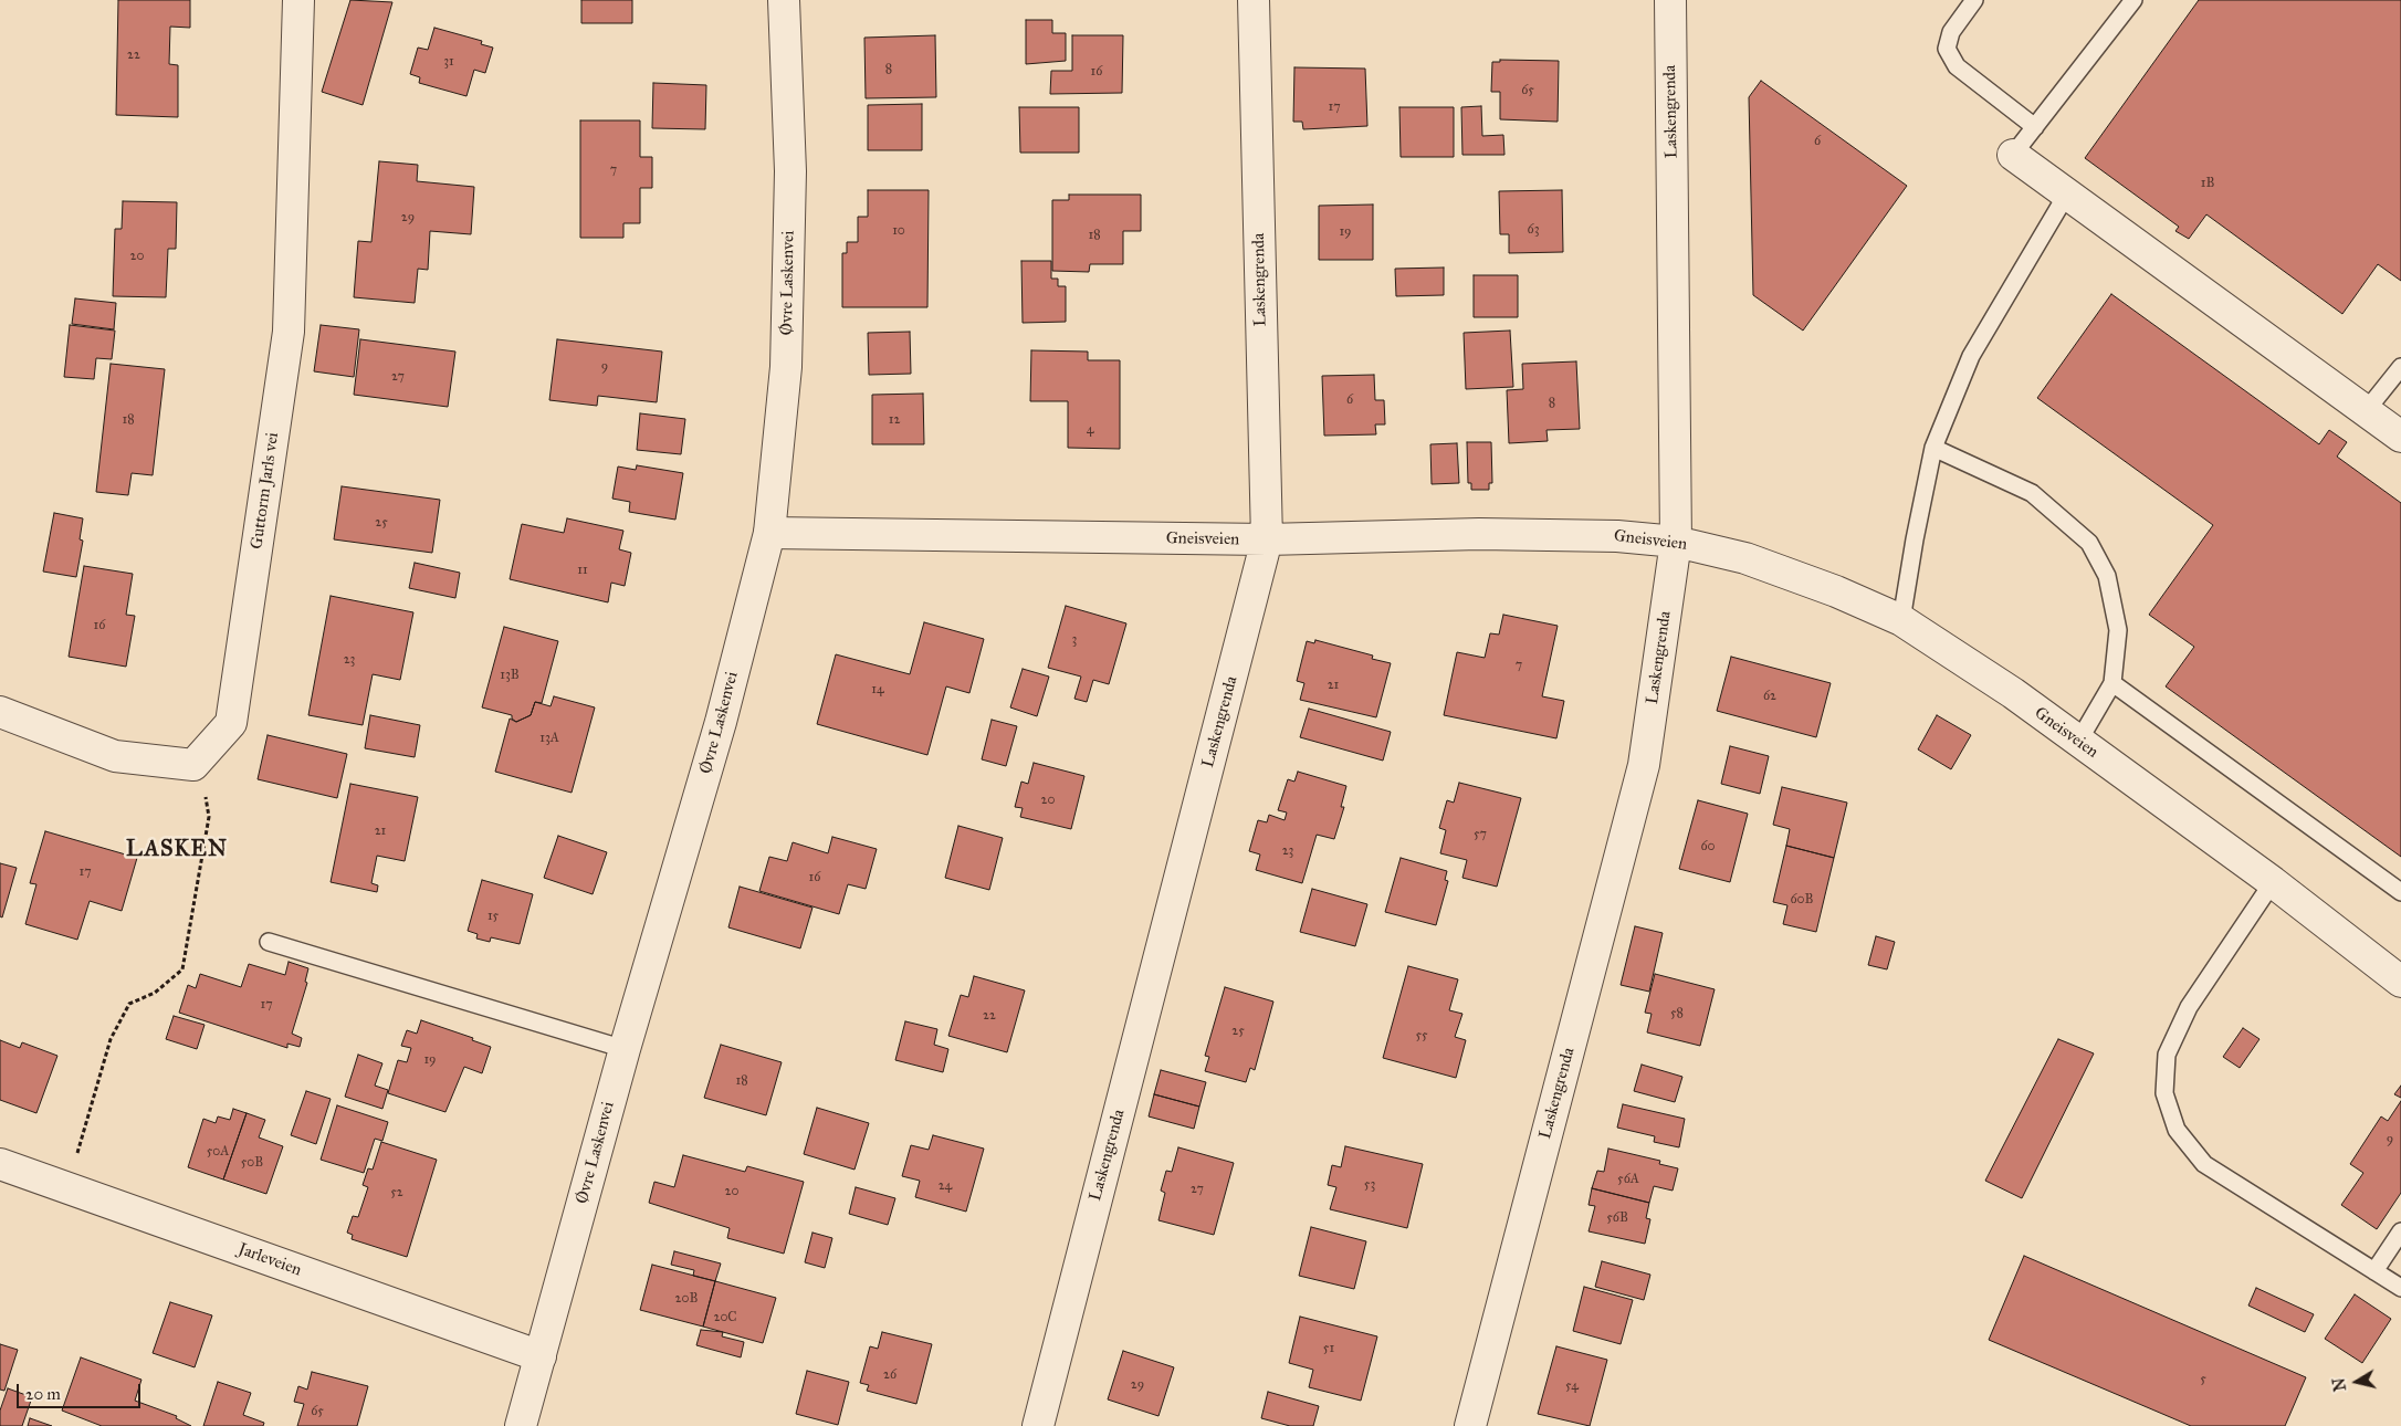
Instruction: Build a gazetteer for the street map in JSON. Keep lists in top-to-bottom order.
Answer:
{
  "streets": {
    "street": [
      "Laskengrenda",
      "Øvre Laskenvei",
      "Guttorm Jarls vei",
      "Gneisveien",
      "Jarleveien"
    ]
  },
  "crossings": [
    ["Laskengrenda", "Gneisveien"],
    ["Øvre Laskenvei", "Gneisveien"],
    ["Øvre Laskenvei", "Jarleveien"]
  ],
  "districts": ["LASKEN"],
  "house_numbers": [
    "22",
    "31",
    "8",
    "16",
    "65",
    "17",
    "6",
    "7",
    "1B",
    "29",
    "63",
    "10",
    "19",
    "18",
    "20",
    "9",
    "27",
    "6",
    "8",
    "18",
    "12",
    "4",
    "25",
    "11",
    "16",
    "3",
    "23",
    "7",
    "13B",
    "21",
    "14",
    "62",
    "13A",
    "20",
    "21",
    "57",
    "60",
    "23",
    "17",
    "16",
    "60B",
    "15",
    "17",
    "58",
    "22",
    "25",
    "55",
    "19",
    "18",
    "9",
    "50A",
    "50B",
    "56A",
    "53",
    "24",
    "27",
    "20",
    "52",
    "56B",
    "20B",
    "20C",
    "51",
    "26",
    "5",
    "29",
    "54",
    "65"
  ],
  "scale_bar": "20 m",
  "north": "left"
}
